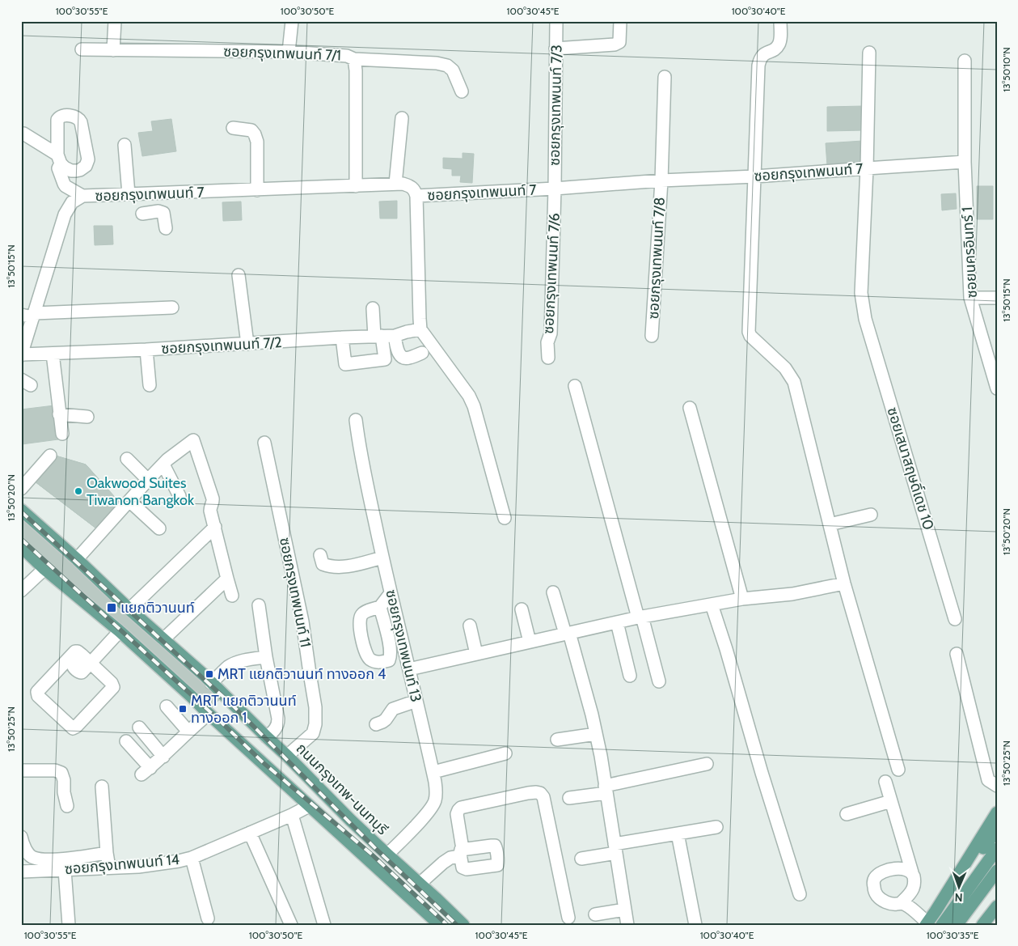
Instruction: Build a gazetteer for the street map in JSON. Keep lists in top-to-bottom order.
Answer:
{
  "streets": {
    "main road": ["ถนนกรุงเทพ-นนทบุรี"],
    "street": [
      "ซอยกรุงเทพนนท์ 7/1",
      "ซอยกรุงเทพนนท์ 7/3",
      "ซอยกรุงเทพนนท์ 7",
      "ซอยนครอินทร์ 1",
      "ซอยกรุงเทพนนท์ 7/8",
      "ซอยกรุงเทพนนท์ 7/6",
      "ซอยกรุงเทพนนท์ 7/2",
      "ซอยเสนาสฤษดิ์เดช 10",
      "ซอยกรุงเทพนนท์ 11",
      "ซอยกรุงเทพนนท์ 13",
      "ซอยกรุงเทพนนท์ 14"
    ]
  },
  "crossings": [
    ["ซอยกรุงเทพนนท์ 7/1", "ซอยกรุงเทพนนท์ 7"],
    ["ซอยกรุงเทพนนท์ 7/3", "ซอยกรุงเทพนนท์ 7"],
    ["ซอยกรุงเทพนนท์ 7/3", "ซอยกรุงเทพนนท์ 7/6"],
    ["ซอยกรุงเทพนนท์ 7", "ซอยนครอินทร์ 1"],
    ["ซอยกรุงเทพนนท์ 7", "ซอยกรุงเทพนนท์ 7/8"],
    ["ซอยกรุงเทพนนท์ 7", "ซอยกรุงเทพนนท์ 7/6"],
    ["ซอยกรุงเทพนนท์ 7", "ซอยกรุงเทพนนท์ 7/2"],
    ["ซอยกรุงเทพนนท์ 7", "ซอยเสนาสฤษดิ์เดช 10"],
    ["ซอยกรุงเทพนนท์ 11", "ถนนกรุงเทพ-นนทบุรี"],
    ["ซอยกรุงเทพนนท์ 13", "ถนนกรุงเทพ-นนทบุรี"]
  ],
  "places": {
    "other": ["Oakwood Suites Tiwanon Bangkok"],
    "transit": ["แยกติวานนท์", "MRT แยกติวานนท์ ทางออก 4", "MRT แยกติวานนท์ ทางออก 1"]
  },
  "north": "bottom",
  "coordinates": [
    "100°30'55\"E",
    "100°30'50\"E",
    "100°30'45\"E",
    "100°30'40\"E",
    "13°50'10\"N",
    "13°50'15\"N",
    "13°50'20\"N",
    "13°50'25\"N",
    "100°30'35\"E"
  ]
}
